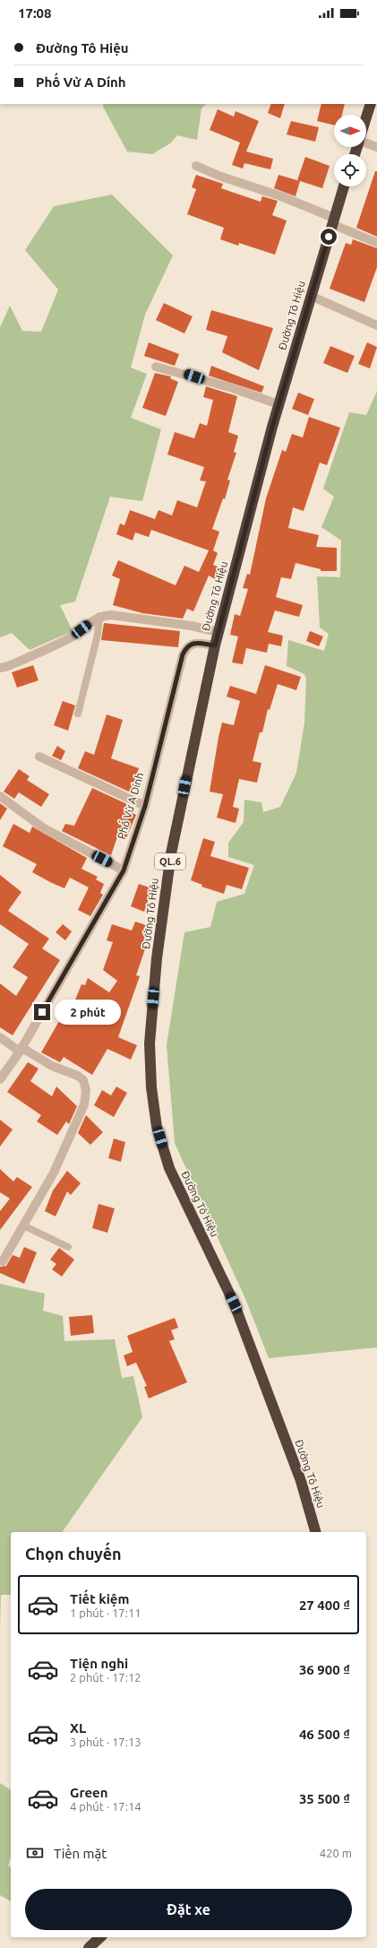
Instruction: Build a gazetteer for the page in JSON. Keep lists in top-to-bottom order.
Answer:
{
  "streets": {
    "highway": ["Đường Tô Hiệu", "QL.6"],
    "street": ["Phố Vừ A Dính"]
  },
  "crossings": [
    ["Đường Tô Hiệu", "Phố Vừ A Dính"]
  ],
  "north": "right",
  "page": {
    "status": "17:08",
    "banner": ["Đường Tô Hiệu", "Phố Vừ A Dính"],
    "bubble": "2 phút",
    "heading": "Chọn chuyến",
    "list": [
      {
        "name": "Tiết kiệm",
        "note": "1 phút · 17:11",
        "value": "27 400 ₫"
      },
      {
        "name": "Tiện nghi",
        "note": "2 phút · 17:12",
        "value": "36 900 ₫"
      },
      {
        "name": "XL",
        "note": "3 phút · 17:13",
        "value": "46 500 ₫"
      },
      {
        "name": "Green",
        "note": "4 phút · 17:14",
        "value": "35 500 ₫"
      }
    ],
    "pay": ["Tiền mặt", "420 m"],
    "buttons": "Đặt xe"
  }
}
